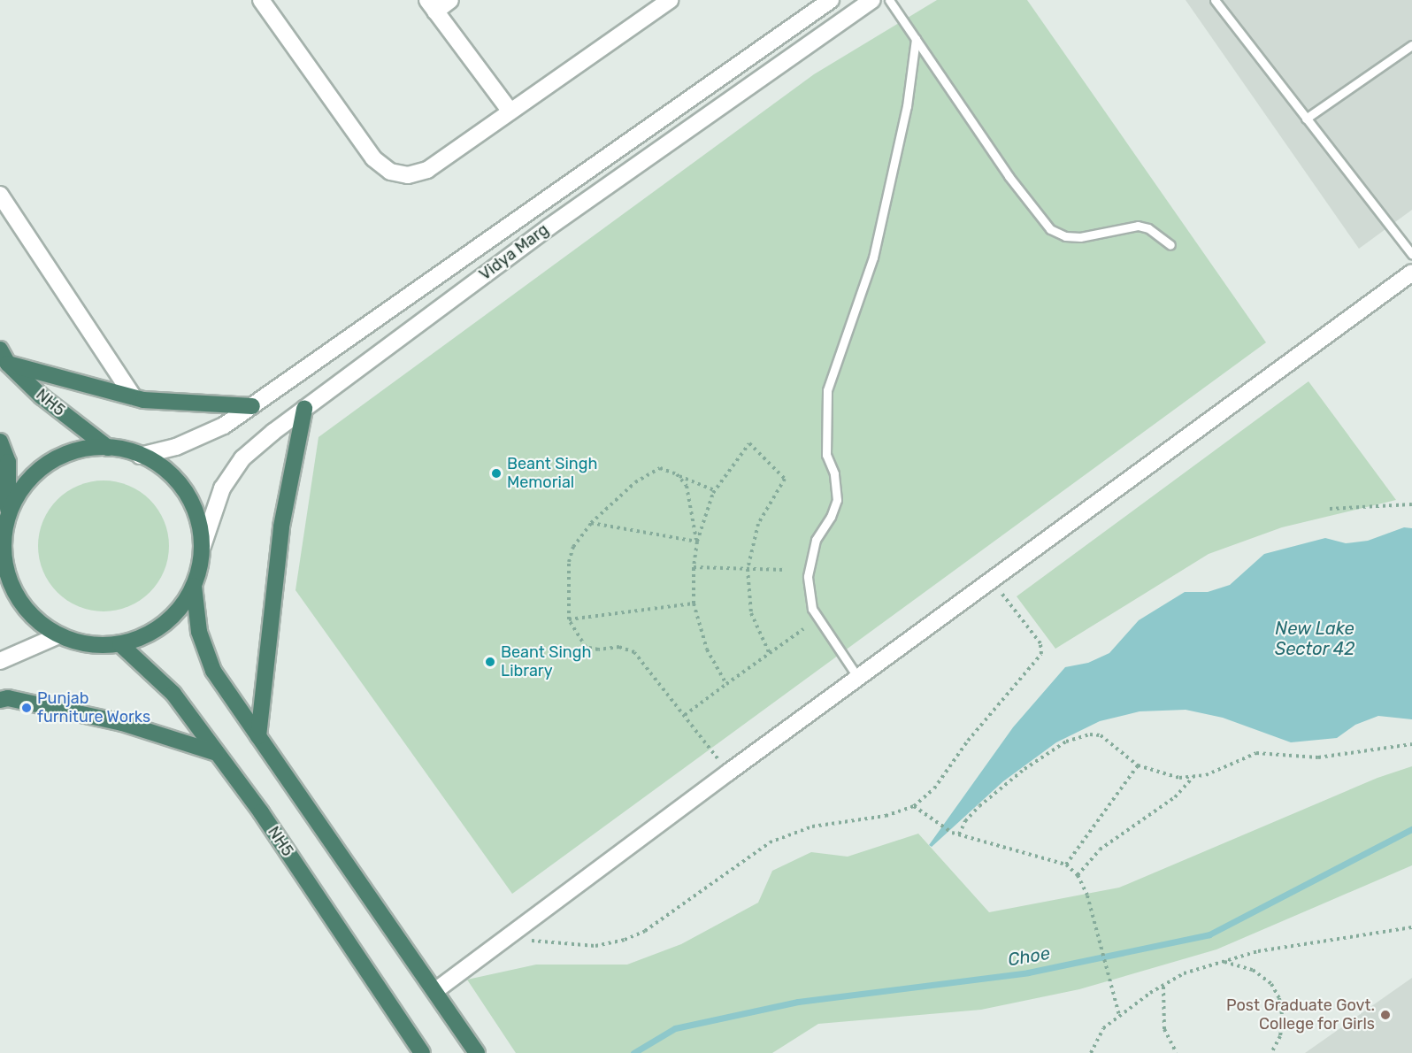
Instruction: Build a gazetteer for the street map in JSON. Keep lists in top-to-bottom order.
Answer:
{
  "streets": {
    "highway": ["NH5"],
    "street": ["Vidya Marg"]
  },
  "crossings": [
    ["Vidya Marg", "NH5"]
  ],
  "water": ["New Lake Sector 42", "Choe"],
  "places": [
    "Beant Singh Memorial",
    "Beant Singh Library",
    "Punjab furniture Works",
    "Post Graduate Govt. College for Girls"
  ]
}
